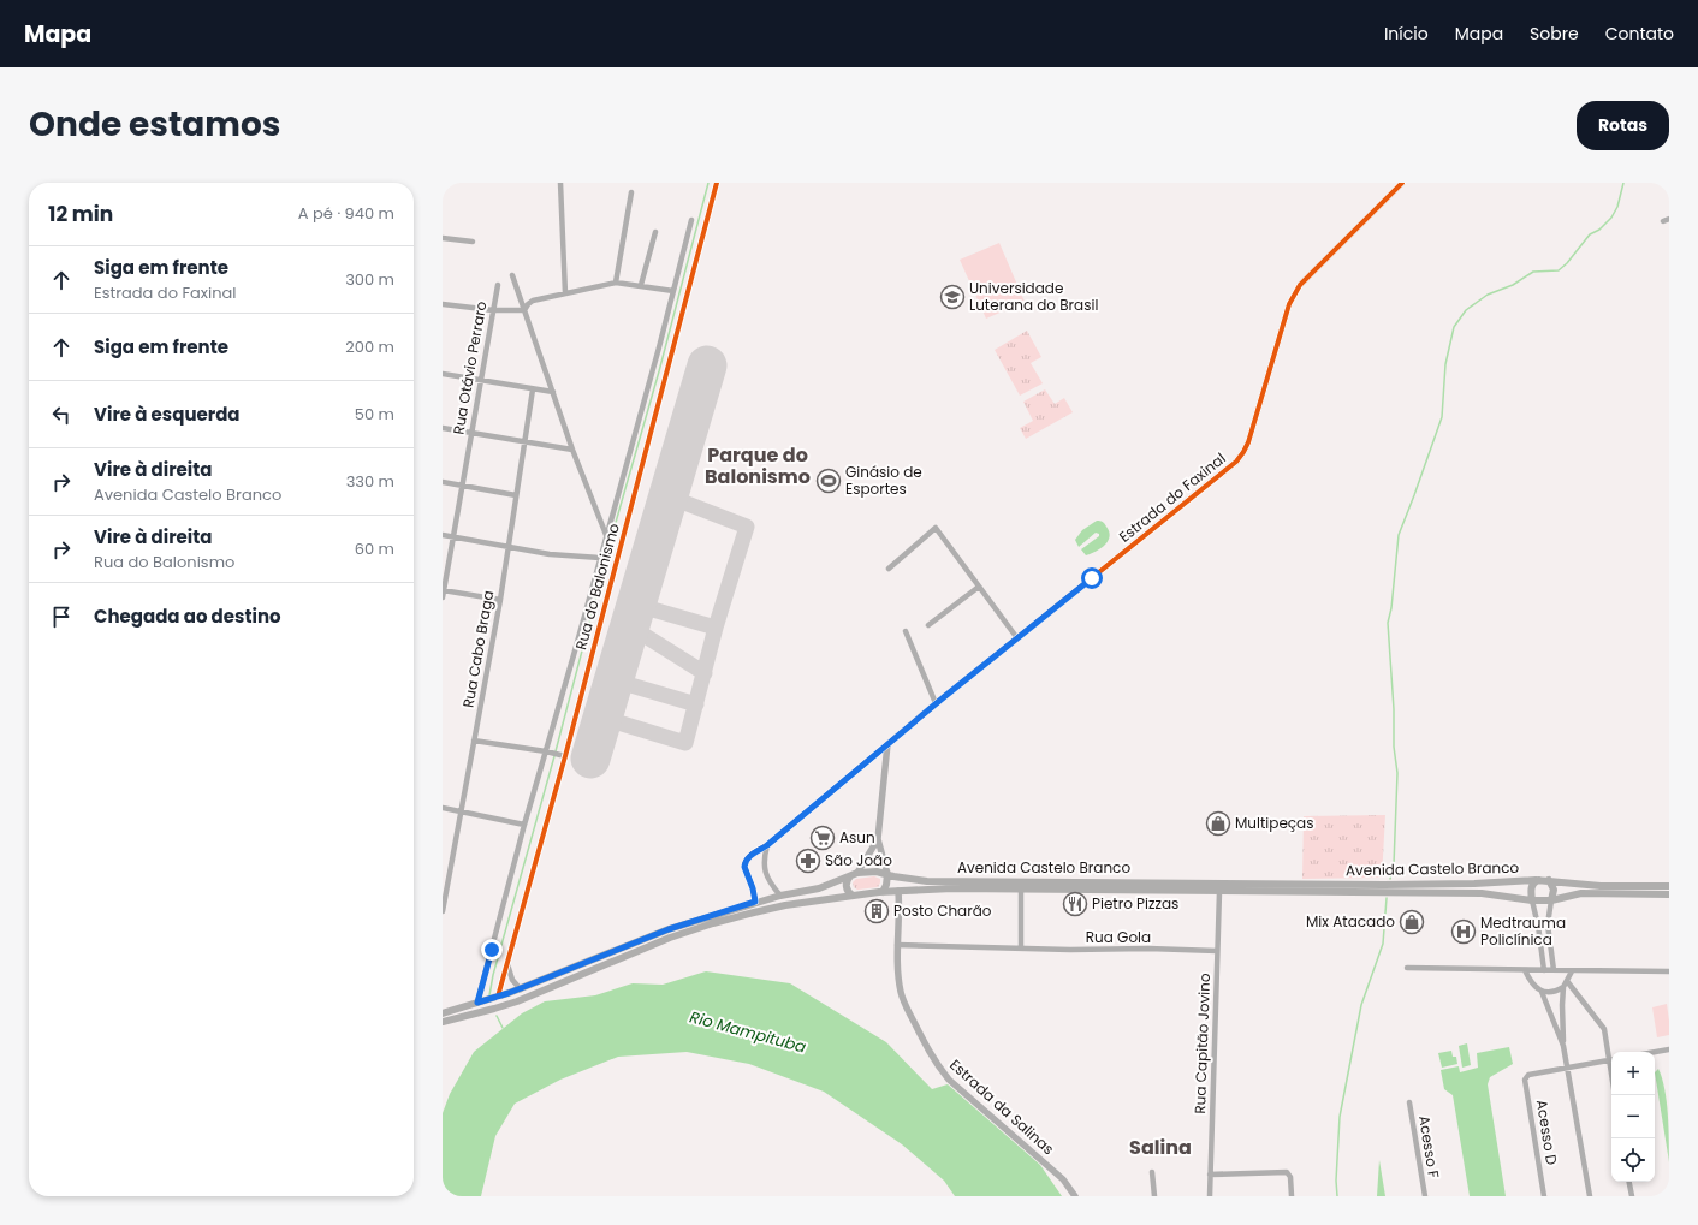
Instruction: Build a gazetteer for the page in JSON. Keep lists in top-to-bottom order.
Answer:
{
  "streets": {
    "main road": ["Avenida Castelo Branco"],
    "street": [
      "Rua Otávio Perraro",
      "Estrada do Faxinal",
      "Rua do Balonismo",
      "Rua Cabo Braga",
      "Rua Gola",
      "Rua Capitão Jovino",
      "Estrada da Salinas",
      "Acesso D",
      "Acesso F"
    ]
  },
  "crossings": [
    ["Rua do Balonismo", "Avenida Castelo Branco"],
    ["Avenida Castelo Branco", "Rua Capitão Jovino"],
    ["Avenida Castelo Branco", "Estrada da Salinas"],
    ["Rua Gola", "Rua Capitão Jovino"],
    ["Rua Gola", "Estrada da Salinas"]
  ],
  "districts": ["Parque do Balonismo", "Salina"],
  "water": ["Rio Mampituba"],
  "places": {
    "school or university": ["Universidade Luterana do Brasil"],
    "sports": ["Ginásio de Esportes"],
    "shop": ["Multipeças", "Mix Atacado"],
    "supermarket": ["Asun"],
    "pharmacy": ["São João"],
    "restaurant": ["Pietro Pizzas"],
    "building": ["Posto Charão"],
    "hospital": ["Medtrauma Policlínica"]
  },
  "page": {
    "header": "Mapa",
    "nav": [
      "Início",
      "Mapa",
      "Sobre",
      "Contato"
    ],
    "title": "Onde estamos",
    "buttons": "Rotas",
    "heading": ["12 min", "A pé · 940 m"],
    "list": [
      ["Siga em frente", "Estrada do Faxinal", "300 m"],
      ["Siga em frente", "200 m"],
      ["Vire à esquerda", "50 m"],
      ["Vire à direita", "Avenida Castelo Branco", "330 m"],
      ["Vire à direita", "Rua do Balonismo", "60 m"],
      "Chegada ao destino"
    ],
    "map_buttons": ["+", "−"]
  }
}
